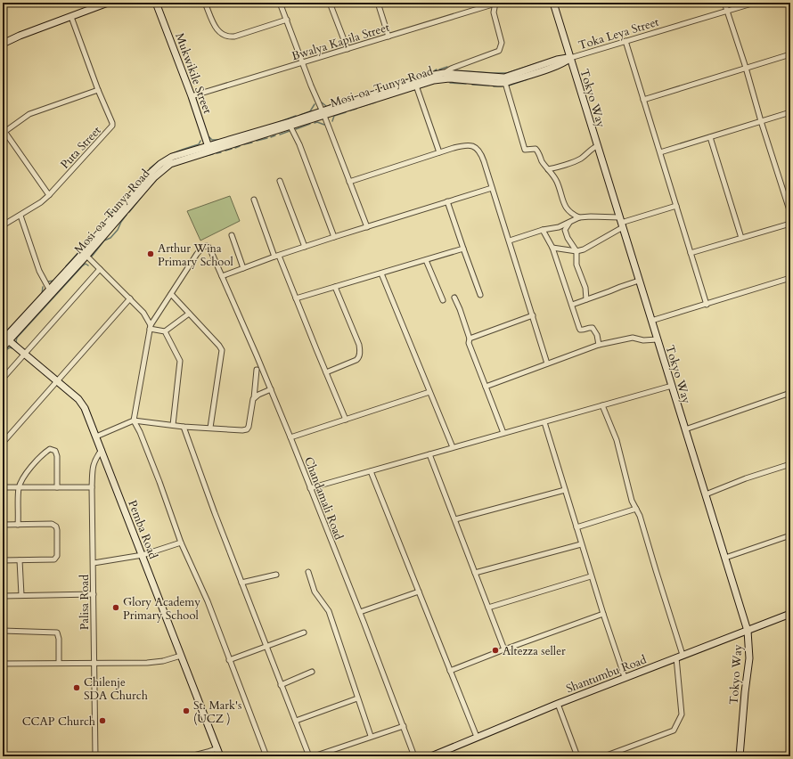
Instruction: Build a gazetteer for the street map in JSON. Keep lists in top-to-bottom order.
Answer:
{
  "streets": {
    "main road": [
      "Mukwikile Street",
      "Mosi-oa-Tunya Road",
      "Tokyo Way",
      "Pemba Road",
      "Shantumbu Road"
    ],
    "street": [
      "Toka Leya Street",
      "Bwalya Kapila Street",
      "Puta Street",
      "Chandamali Road",
      "Palisa Road"
    ]
  },
  "crossings": [
    ["Toka Leya Street", "Mosi-oa-Tunya Road"],
    ["Toka Leya Street", "Tokyo Way"],
    ["Bwalya Kapila Street", "Mukwikile Street"],
    ["Mukwikile Street", "Mosi-oa-Tunya Road"],
    ["Mosi-oa-Tunya Road", "Tokyo Way"],
    ["Mosi-oa-Tunya Road", "Pemba Road"],
    ["Tokyo Way", "Shantumbu Road"],
    ["Pemba Road", "Palisa Road"]
  ],
  "places": [
    "Arthur Wina Primary School",
    "Glory Academy Primary School",
    "Altezza seller",
    "Chilenje SDA Church",
    "St. Mark's (UCZ )",
    "CCAP Church"
  ]
}
